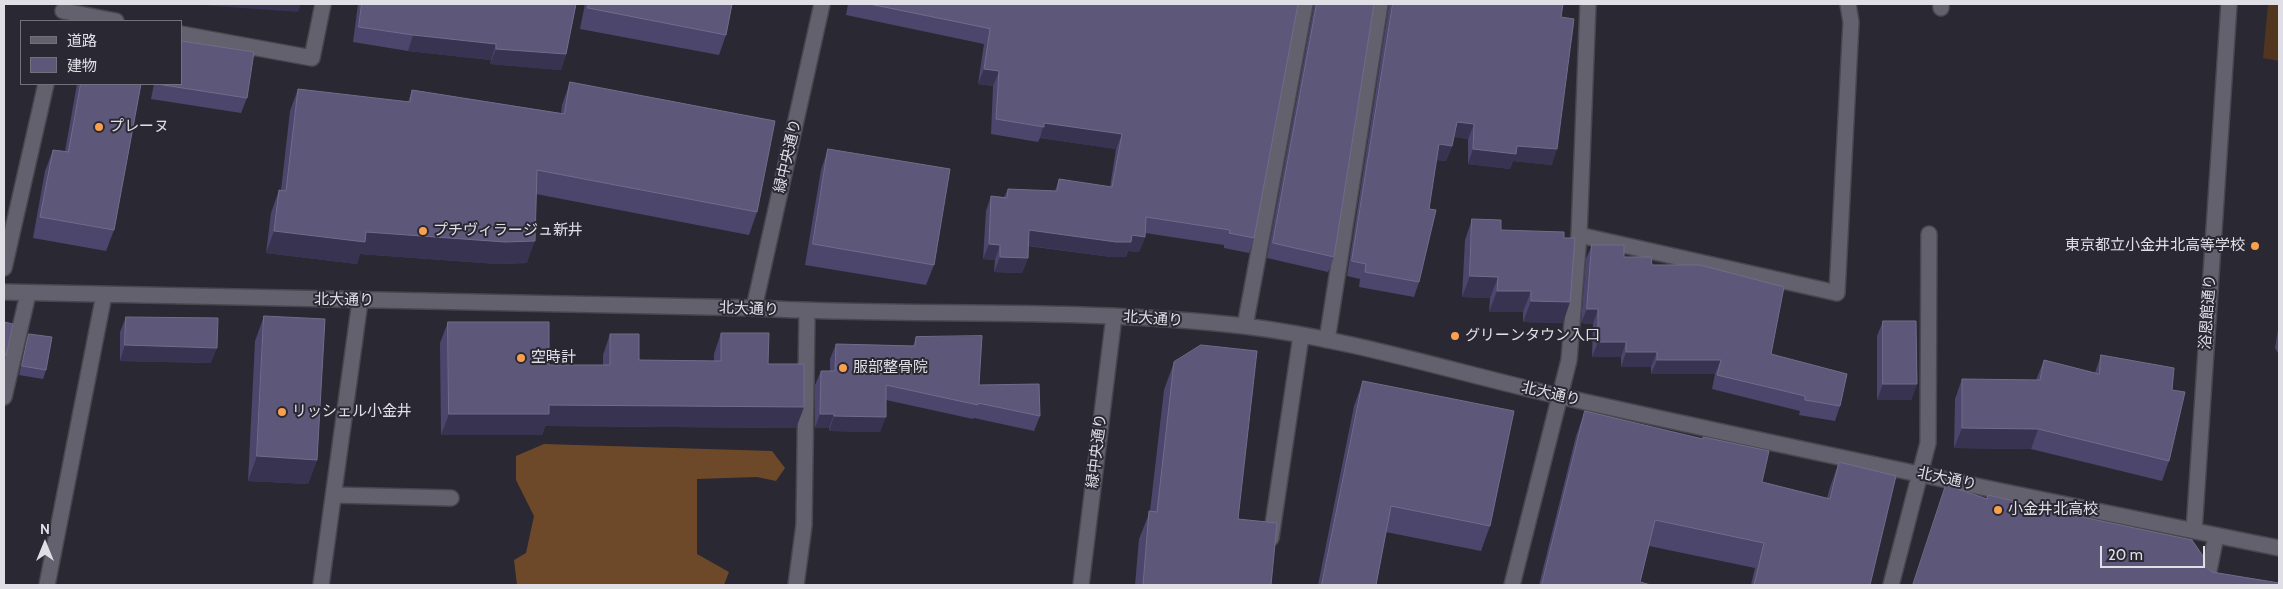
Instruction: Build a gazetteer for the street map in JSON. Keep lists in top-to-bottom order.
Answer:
{
  "streets": {
    "street": ["緑中央通り", "北大通り", "浴恩館通り"]
  },
  "crossings": [
    ["緑中央通り", "北大通り"],
    ["北大通り", "浴恩館通り"]
  ],
  "places": [
    "プレーヌ",
    "プチヴィラージュ新井",
    "東京都立小金井北高等学校",
    "グリーンタウン入口",
    "空時計",
    "服部整骨院",
    "リッシェル小金井",
    "小金井北高校"
  ],
  "legend": ["道路", "建物"],
  "scale_bar": "20 m",
  "north": "top"
}
